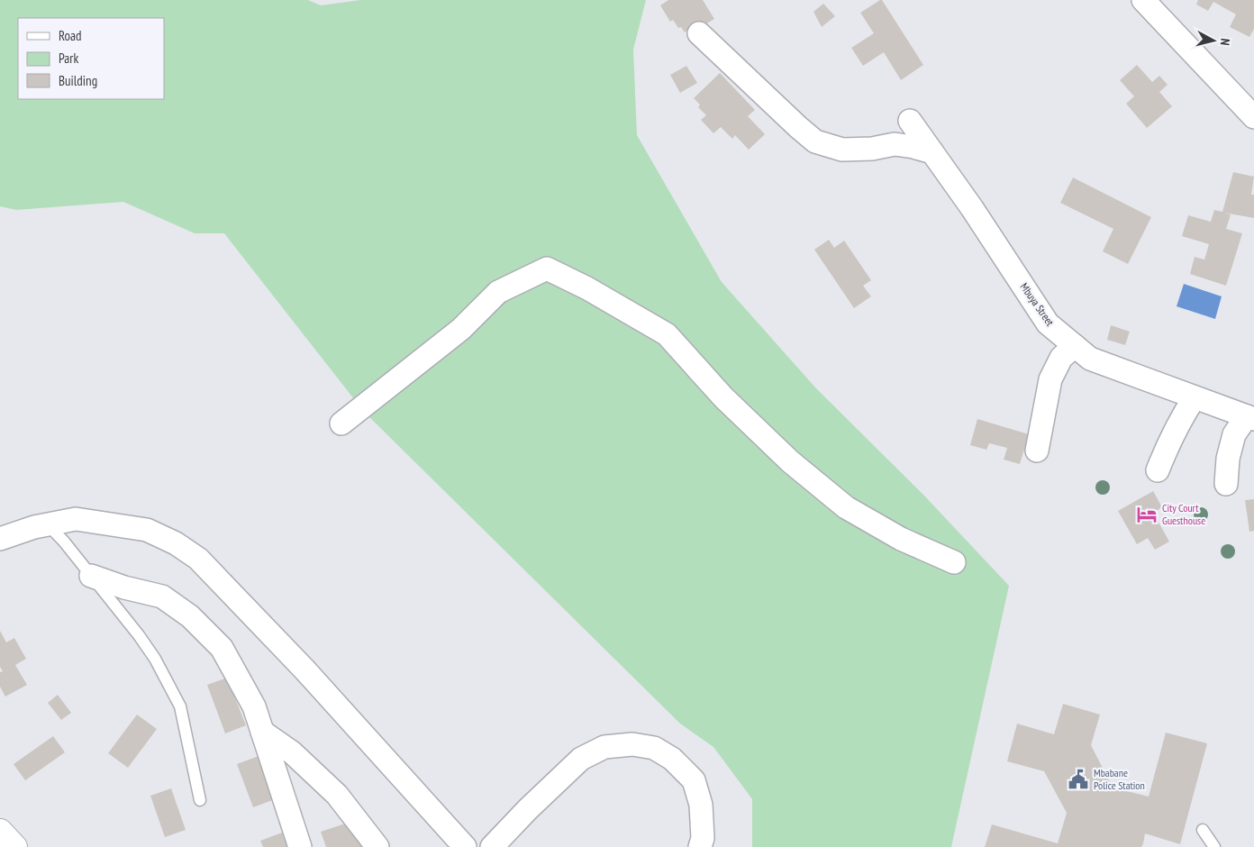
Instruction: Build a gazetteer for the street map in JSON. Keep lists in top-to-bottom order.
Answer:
{
  "streets": {
    "street": ["Mbuya Street"]
  },
  "places": {
    "hotel": ["City Court Guesthouse"],
    "public building": ["Mbabane Police Station"]
  },
  "legend": ["Road", "Park", "Building"],
  "north": "right"
}
